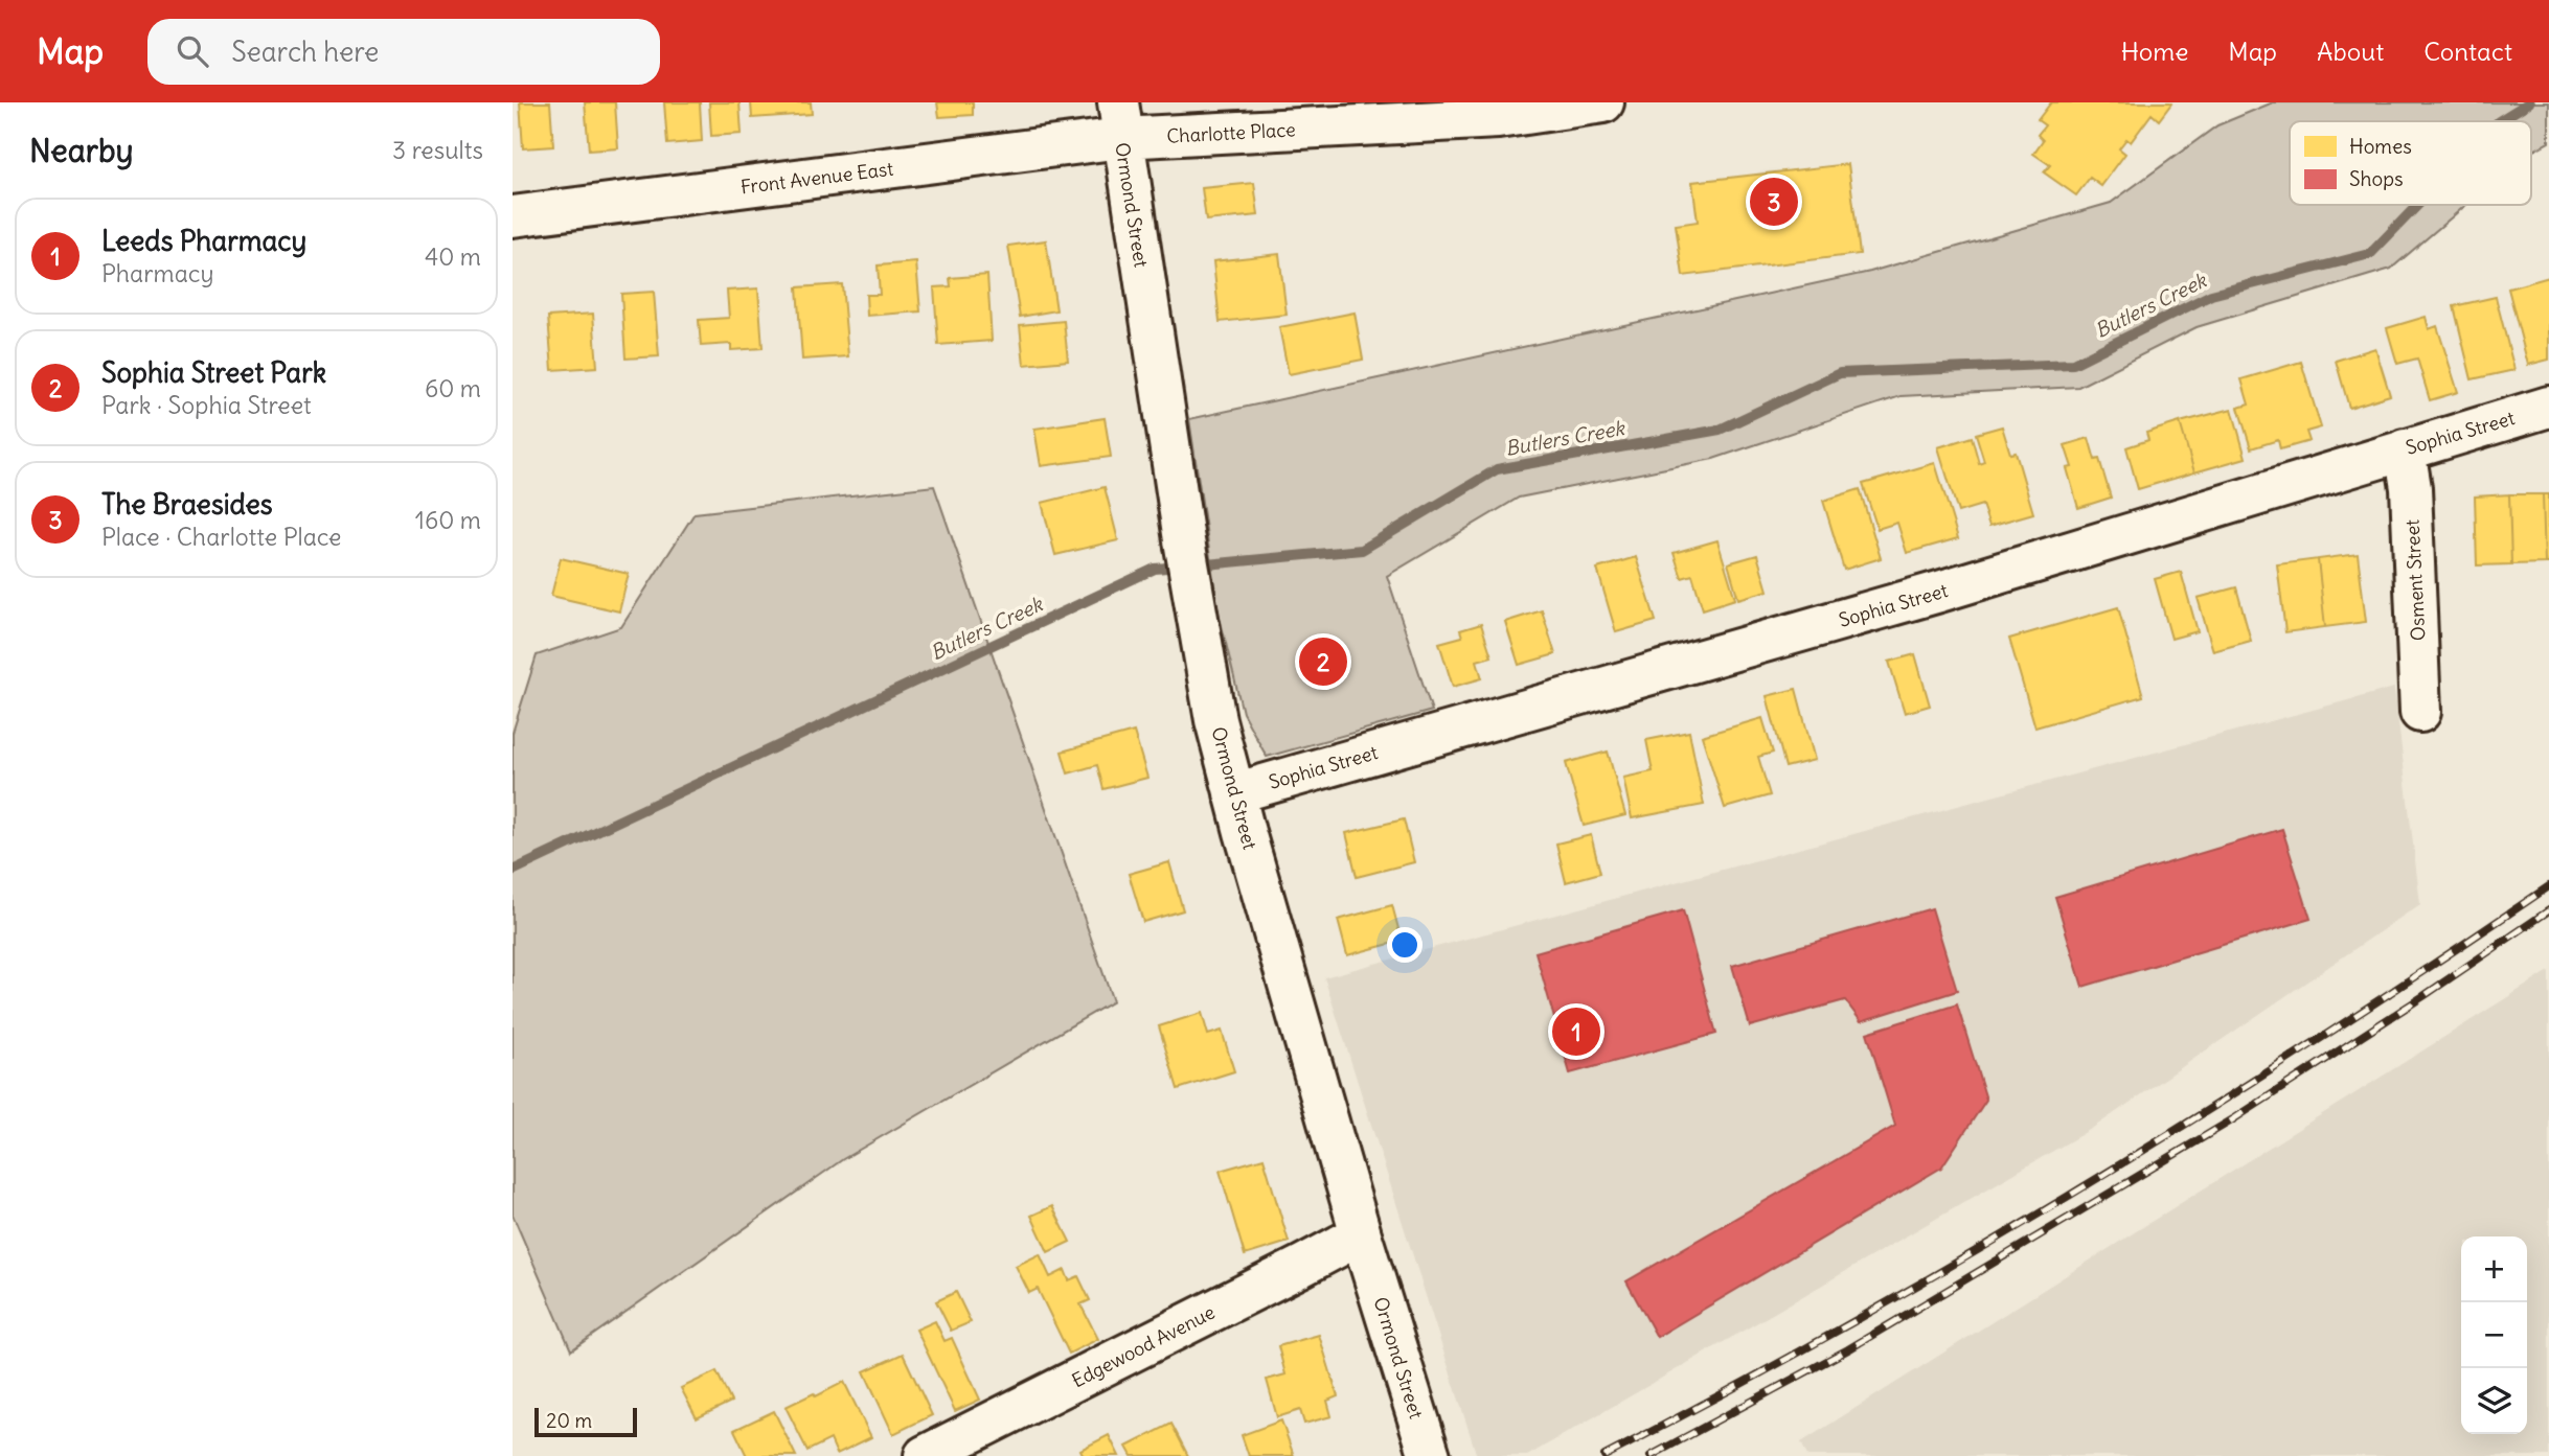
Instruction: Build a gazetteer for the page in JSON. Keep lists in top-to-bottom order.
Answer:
{
  "streets": {
    "street": [
      "Charlotte Place",
      "Front Avenue East",
      "Ormond Street",
      "Sophia Street",
      "Osment Street",
      "Edgewood Avenue"
    ]
  },
  "crossings": [
    ["Charlotte Place", "Front Avenue East"],
    ["Charlotte Place", "Ormond Street"],
    ["Front Avenue East", "Ormond Street"],
    ["Ormond Street", "Sophia Street"],
    ["Ormond Street", "Edgewood Avenue"],
    ["Sophia Street", "Osment Street"]
  ],
  "water": ["Butlers Creek"],
  "legend": ["Homes", "Shops"],
  "scale_bar": "20 m",
  "page": {
    "header": "Map",
    "search": "Search here",
    "nav": [
      "Home",
      "Map",
      "About",
      "Contact"
    ],
    "heading": ["Nearby", "3 results"],
    "pins": ["3", "2", "1"],
    "list": [
      {
        "mark": "1",
        "name": "Leeds Pharmacy",
        "note": "Pharmacy",
        "value": "40 m"
      },
      {
        "mark": "2",
        "name": "Sophia Street Park",
        "note": "Park · Sophia Street",
        "value": "60 m"
      },
      {
        "mark": "3",
        "name": "The Braesides",
        "note": "Place · Charlotte Place",
        "value": "160 m"
      }
    ],
    "map_buttons": ["+", "−"],
    "scale": "20 m"
  }
}
